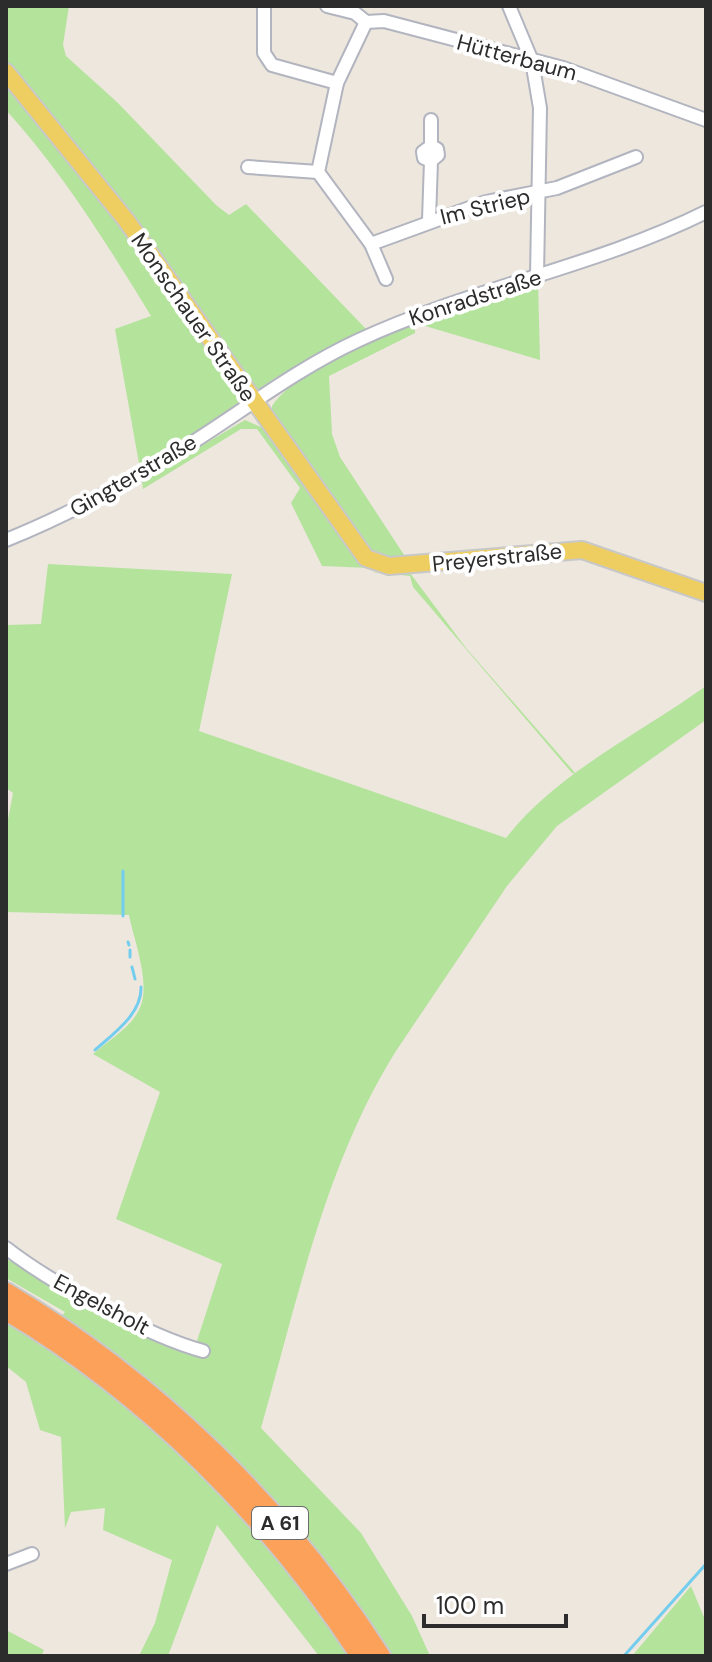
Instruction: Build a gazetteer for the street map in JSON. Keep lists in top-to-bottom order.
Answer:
{
  "streets": {
    "highway": ["A 61"],
    "main road": ["Monschauer Straße", "Preyerstraße"],
    "street": [
      "Hütterbaum",
      "Im Striep",
      "Konradstraße",
      "Gingterstraße",
      "Engelsholt"
    ]
  },
  "crossings": [
    ["Konradstraße", "Monschauer Straße"],
    ["Konradstraße", "Gingterstraße"],
    ["Monschauer Straße", "Gingterstraße"],
    ["Monschauer Straße", "Preyerstraße"]
  ],
  "scale_bar": "100 m"
}
